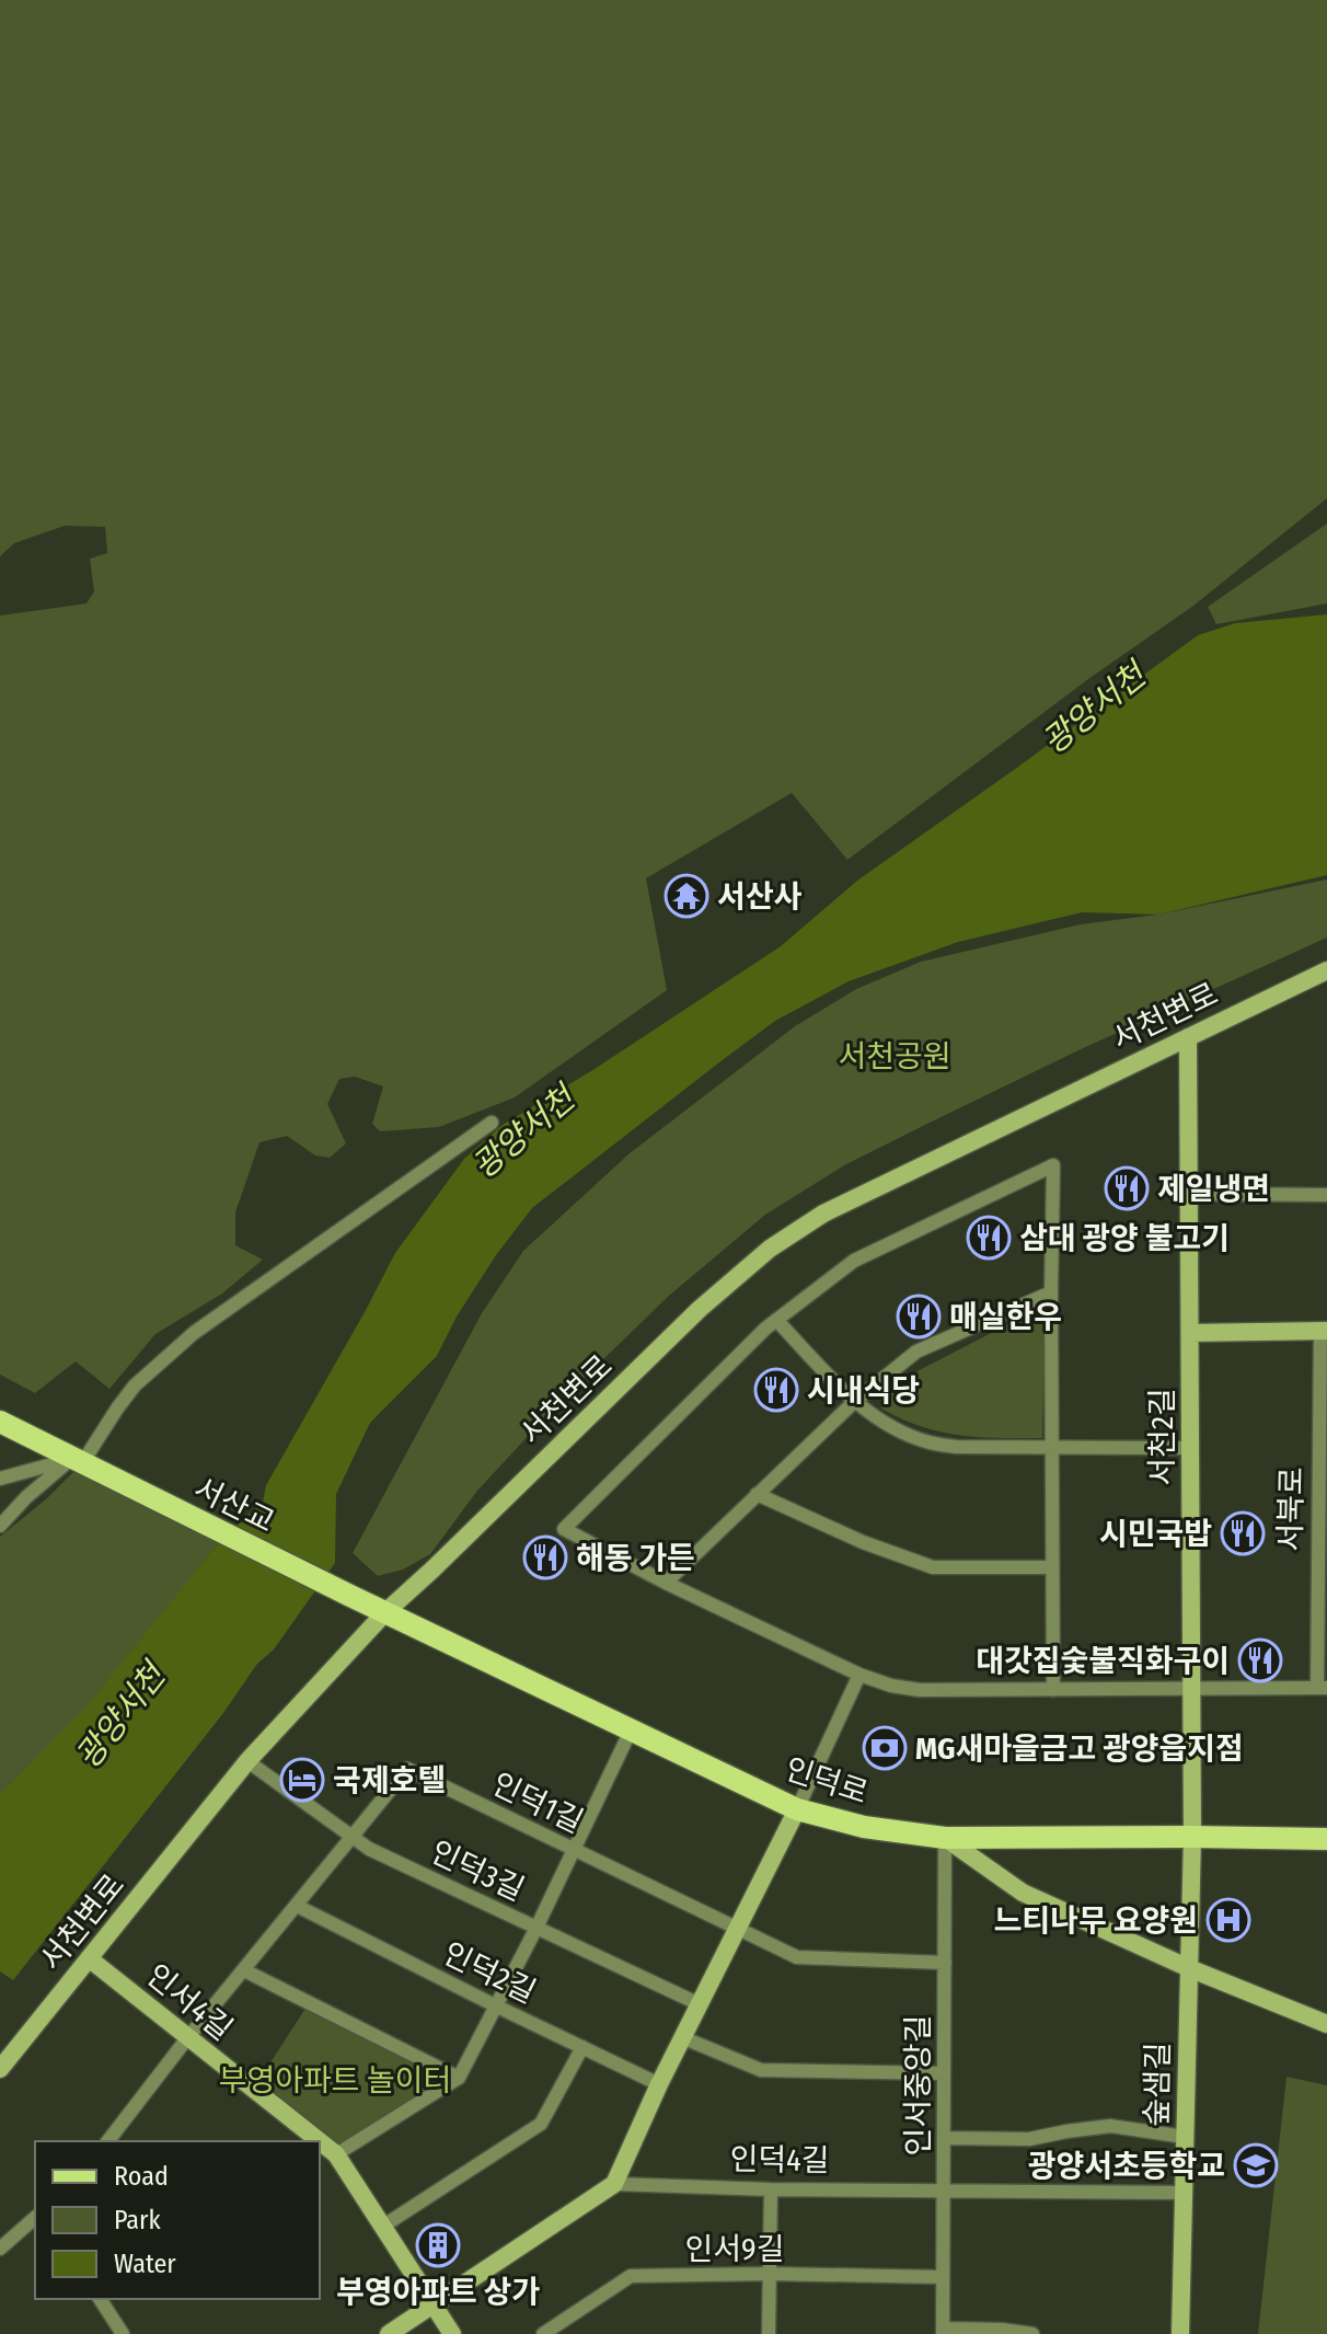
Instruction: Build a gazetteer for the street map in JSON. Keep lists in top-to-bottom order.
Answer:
{
  "streets": {
    "main road": ["서산교", "인덕로"],
    "street": [
      "서천변로",
      "서천2길",
      "서북로",
      "인덕1길",
      "인덕3길",
      "인덕2길",
      "인서4길",
      "숲샘길",
      "인서중앙길",
      "인덕4길",
      "인서9길"
    ]
  },
  "crossings": [
    ["서천변로", "서천2길"],
    ["서천변로", "인덕로"],
    ["서천변로", "인덕3길"],
    ["서천변로", "인서4길"],
    ["서천2길", "서북로"],
    ["서천2길", "인덕로"],
    ["서천2길", "숲샘길"],
    ["서산교", "인덕로"],
    ["인덕로", "숲샘길"],
    ["인덕로", "인서중앙길"],
    ["인덕1길", "인덕3길"],
    ["인덕1길", "인덕2길"],
    ["인덕1길", "인서4길"],
    ["숲샘길", "인덕4길"],
    ["인서중앙길", "인덕4길"],
    ["인서중앙길", "인서9길"]
  ],
  "water": ["광양서천"],
  "parks": ["서천공원", "부영아파트 놀이터"],
  "places": {
    "temple": ["서산사"],
    "restaurant": [
      "제일냉면",
      "삼대 광양 불고기",
      "매실한우",
      "시내식당",
      "시민국밥",
      "해동 가든",
      "대갓집숯불직화구이"
    ],
    "bank": ["MG새마을금고 광양읍지점"],
    "hotel": ["국제호텔"],
    "hospital": ["느티나무 요양원"],
    "school or university": ["광양서초등학교"],
    "building": ["부영아파트 상가"]
  },
  "legend": ["Road", "Park", "Water"]
}
